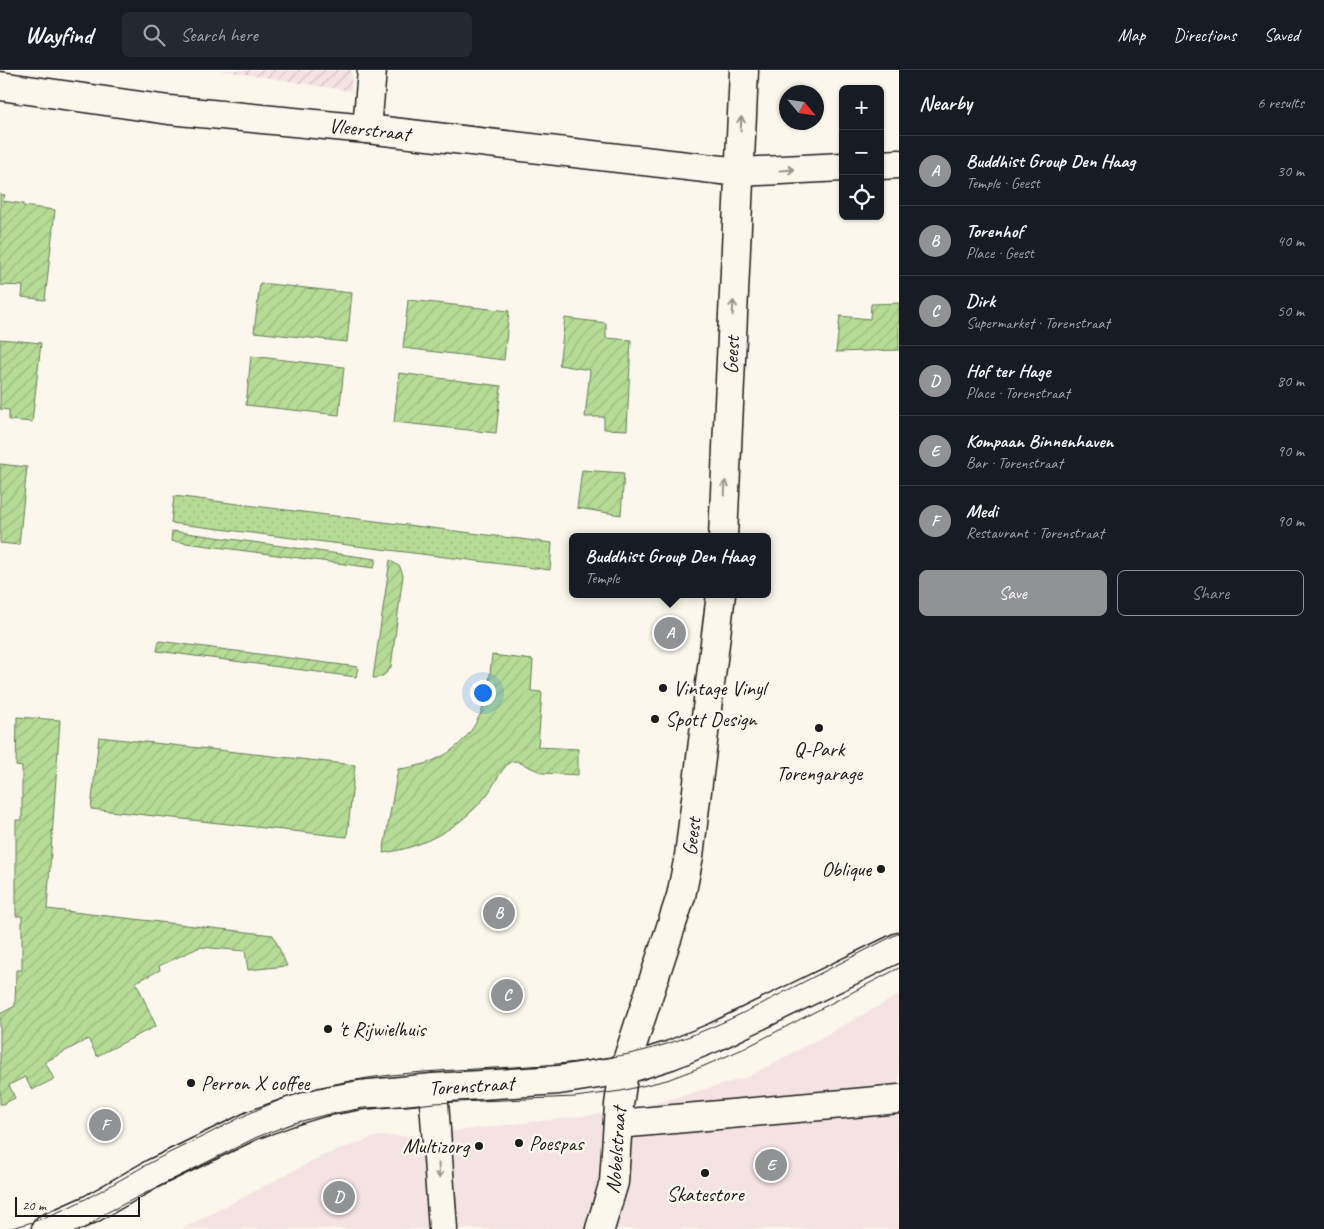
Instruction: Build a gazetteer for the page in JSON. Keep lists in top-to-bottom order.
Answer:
{
  "streets": {
    "street": [
      "Vleerstraat",
      "Geest",
      "Torenstraat",
      "Nobelstraat"
    ]
  },
  "crossings": [
    ["Vleerstraat", "Geest"],
    ["Geest", "Torenstraat"],
    ["Geest", "Nobelstraat"],
    ["Torenstraat", "Nobelstraat"]
  ],
  "one_way": ["Geest"],
  "places": [
    "Vintage Vinyl",
    "Spott Design",
    "Q-Park Torengarage",
    "Oblique",
    "'t Rijwielhuis",
    "Perron X coffee",
    "Poespas",
    "Multizorg",
    "Skatestore"
  ],
  "scale_bar": "20 m",
  "north": "bottom right",
  "page": {
    "header": "Wayfind",
    "search": "Search here",
    "nav": ["Map", "Directions", "Saved"],
    "heading": ["Nearby", "6 results"],
    "map_buttons": ["+", "−"],
    "list": [
      {
        "mark": "A",
        "name": "Buddhist Group Den Haag",
        "note": "Temple · Geest",
        "value": "30 m"
      },
      {
        "mark": "B",
        "name": "Torenhof",
        "note": "Place · Geest",
        "value": "40 m"
      },
      {
        "mark": "C",
        "name": "Dirk",
        "note": "Supermarket · Torenstraat",
        "value": "50 m"
      },
      {
        "mark": "D",
        "name": "Hof ter Hage",
        "note": "Place · Torenstraat",
        "value": "80 m"
      },
      {
        "mark": "E",
        "name": "Kompaan Binnenhaven",
        "note": "Bar · Torenstraat",
        "value": "90 m"
      },
      {
        "mark": "F",
        "name": "Medi",
        "note": "Restaurant · Torenstraat",
        "value": "90 m"
      }
    ],
    "popup": ["Buddhist Group Den Haag", "Temple"],
    "buttons": ["Save", "Share"],
    "pins": [
      "A",
      "B",
      "C",
      "F",
      "E",
      "D"
    ],
    "scale": "20 m"
  }
}
